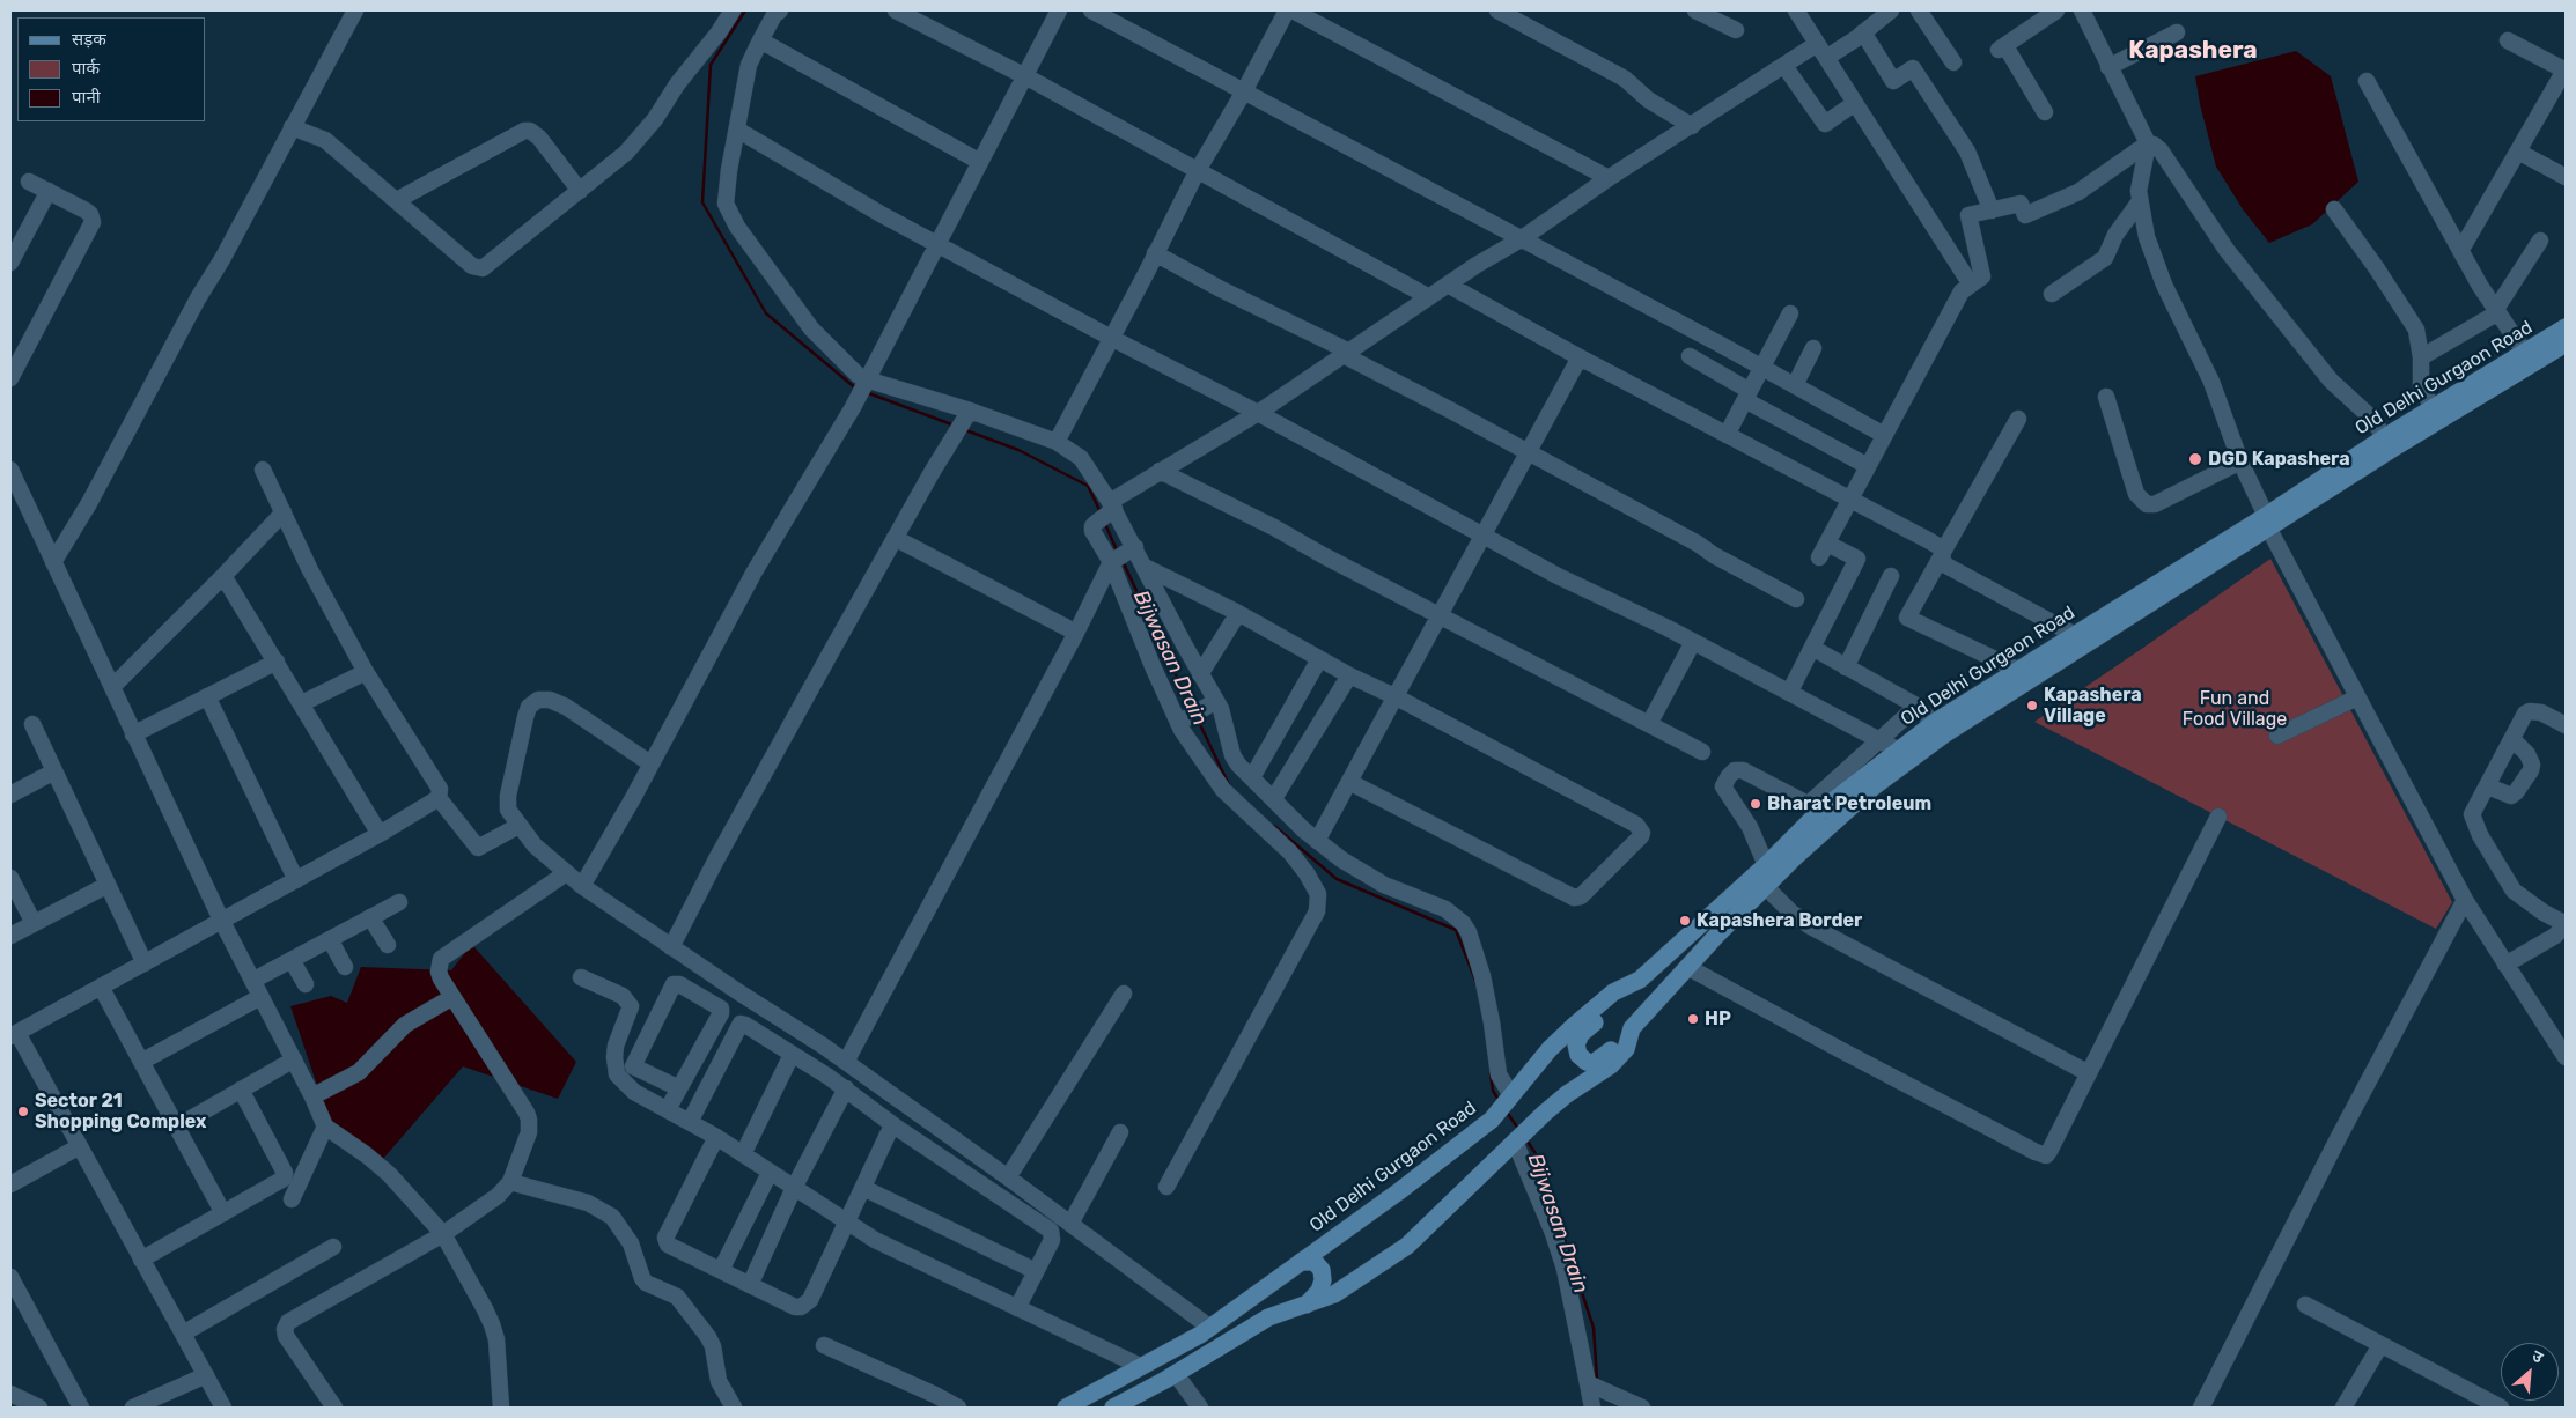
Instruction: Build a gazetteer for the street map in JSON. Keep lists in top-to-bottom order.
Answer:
{
  "streets": {
    "main road": ["Old Delhi Gurgaon Road"]
  },
  "districts": ["Kapashera"],
  "water": ["Bijwasan Drain"],
  "parks": ["Fun and Food Village"],
  "places": [
    "DGD Kapashera",
    "Kapashera Village",
    "Bharat Petroleum",
    "Kapashera Border",
    "HP",
    "Sector 21 Shopping Complex"
  ],
  "legend": ["सड़क", "पार्क", "पानी"],
  "north": "top right"
}
